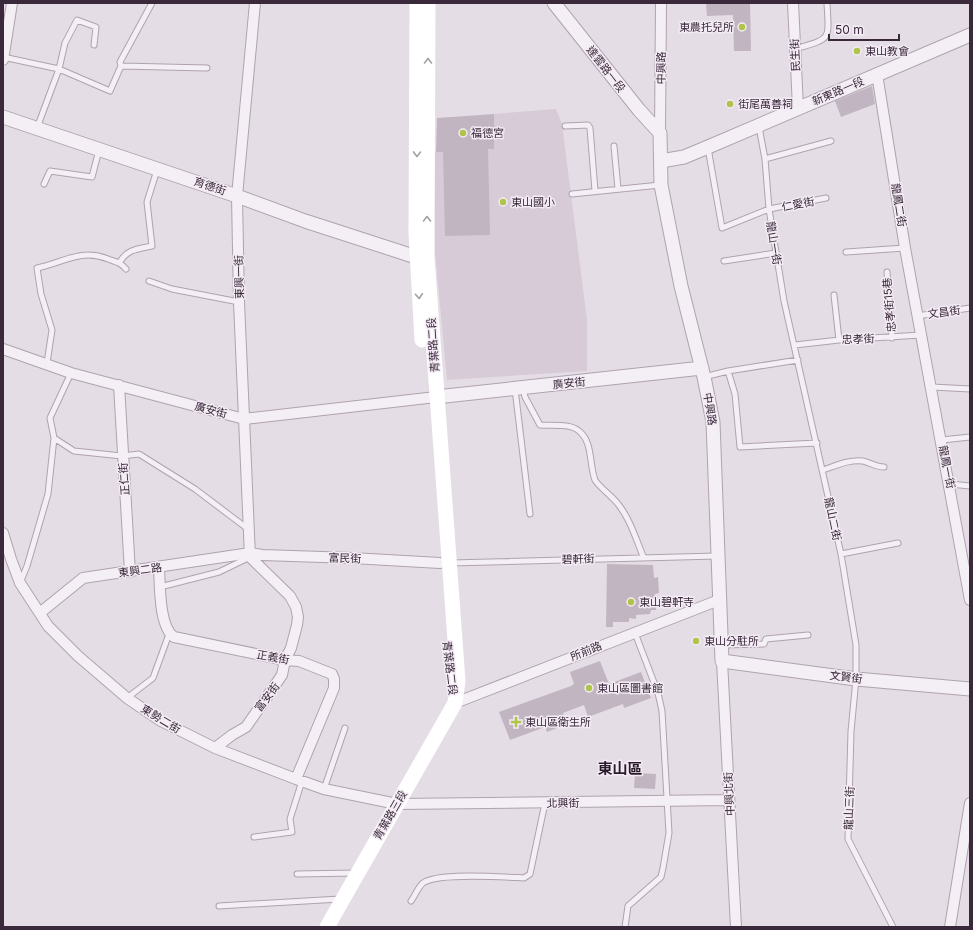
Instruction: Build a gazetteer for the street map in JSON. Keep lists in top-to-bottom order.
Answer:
{
  "streets": {
    "main road": ["青葉路二段", "青葉路三段"],
    "street": [
      "民生街",
      "中興路",
      "達雲路一段",
      "新東路一段",
      "育德街",
      "龍鳳二街",
      "東興一街",
      "廣安街",
      "龍鳳一街",
      "正仁街",
      "富民街",
      "東興二路",
      "所前路",
      "正義街",
      "文賢街",
      "富安街",
      "東勢二街",
      "中興北街",
      "北興街"
    ],
    "lane": [
      "仁愛街",
      "龍山一街",
      "忠孝街15巷",
      "文昌街",
      "忠孝街",
      "龍山二街",
      "碧軒街",
      "龍山三街"
    ]
  },
  "crossings": [
    ["民生街", "新東路一段"],
    ["中興路", "達雲路一段"],
    ["中興路", "新東路一段"],
    ["中興路", "廣安街"],
    ["中興路", "碧軒街"],
    ["中興路", "所前路"],
    ["中興路", "文賢街"],
    ["中興路", "中興北街"],
    ["新東路一段", "仁愛街"],
    ["新東路一段", "龍鳳二街"],
    ["新東路一段", "龍山一街"],
    ["育德街", "東興一街"],
    ["育德街", "青葉路二段"],
    ["仁愛街", "龍山一街"],
    ["龍鳳二街", "文昌街"],
    ["龍鳳二街", "忠孝街"],
    ["龍鳳二街", "龍鳳一街"],
    ["龍山一街", "忠孝街"],
    ["龍山一街", "龍山二街"],
    ["東興一街", "廣安街"],
    ["東興一街", "富民街"],
    ["東興一街", "東興二路"],
    ["東興一街", "富安街"],
    ["忠孝街15巷", "忠孝街"],
    ["忠孝街", "龍鳳一街"],
    ["青葉路二段", "廣安街"],
    ["青葉路二段", "富民街"],
    ["青葉路二段", "碧軒街"],
    ["青葉路二段", "所前路"],
    ["青葉路二段", "青葉路三段"],
    ["廣安街", "正仁街"],
    ["正仁街", "東興二路"],
    ["龍山二街", "文賢街"],
    ["龍山二街", "龍山三街"],
    ["富民街", "碧軒街"],
    ["富民街", "東興二路"],
    ["富民街", "富安街"],
    ["東興二路", "富安街"],
    ["東興二路", "東勢二街"],
    ["所前路", "青葉路三段"],
    ["正義街", "富安街"],
    ["正義街", "東勢二街"],
    ["文賢街", "中興北街"],
    ["文賢街", "龍山三街"],
    ["富安街", "東勢二街"],
    ["東勢二街", "北興街"],
    ["東勢二街", "青葉路三段"],
    ["中興北街", "北興街"],
    ["北興街", "青葉路三段"]
  ],
  "districts": ["東山區"],
  "places": {
    "other": [
      "東農托兒所",
      "東山教會",
      "街尾萬善祠",
      "福德宮",
      "東山國小",
      "東山碧軒寺",
      "東山分駐所",
      "東山區圖書館"
    ],
    "health": ["東山區衛生所"]
  },
  "scale_bar": "50 m"
}
